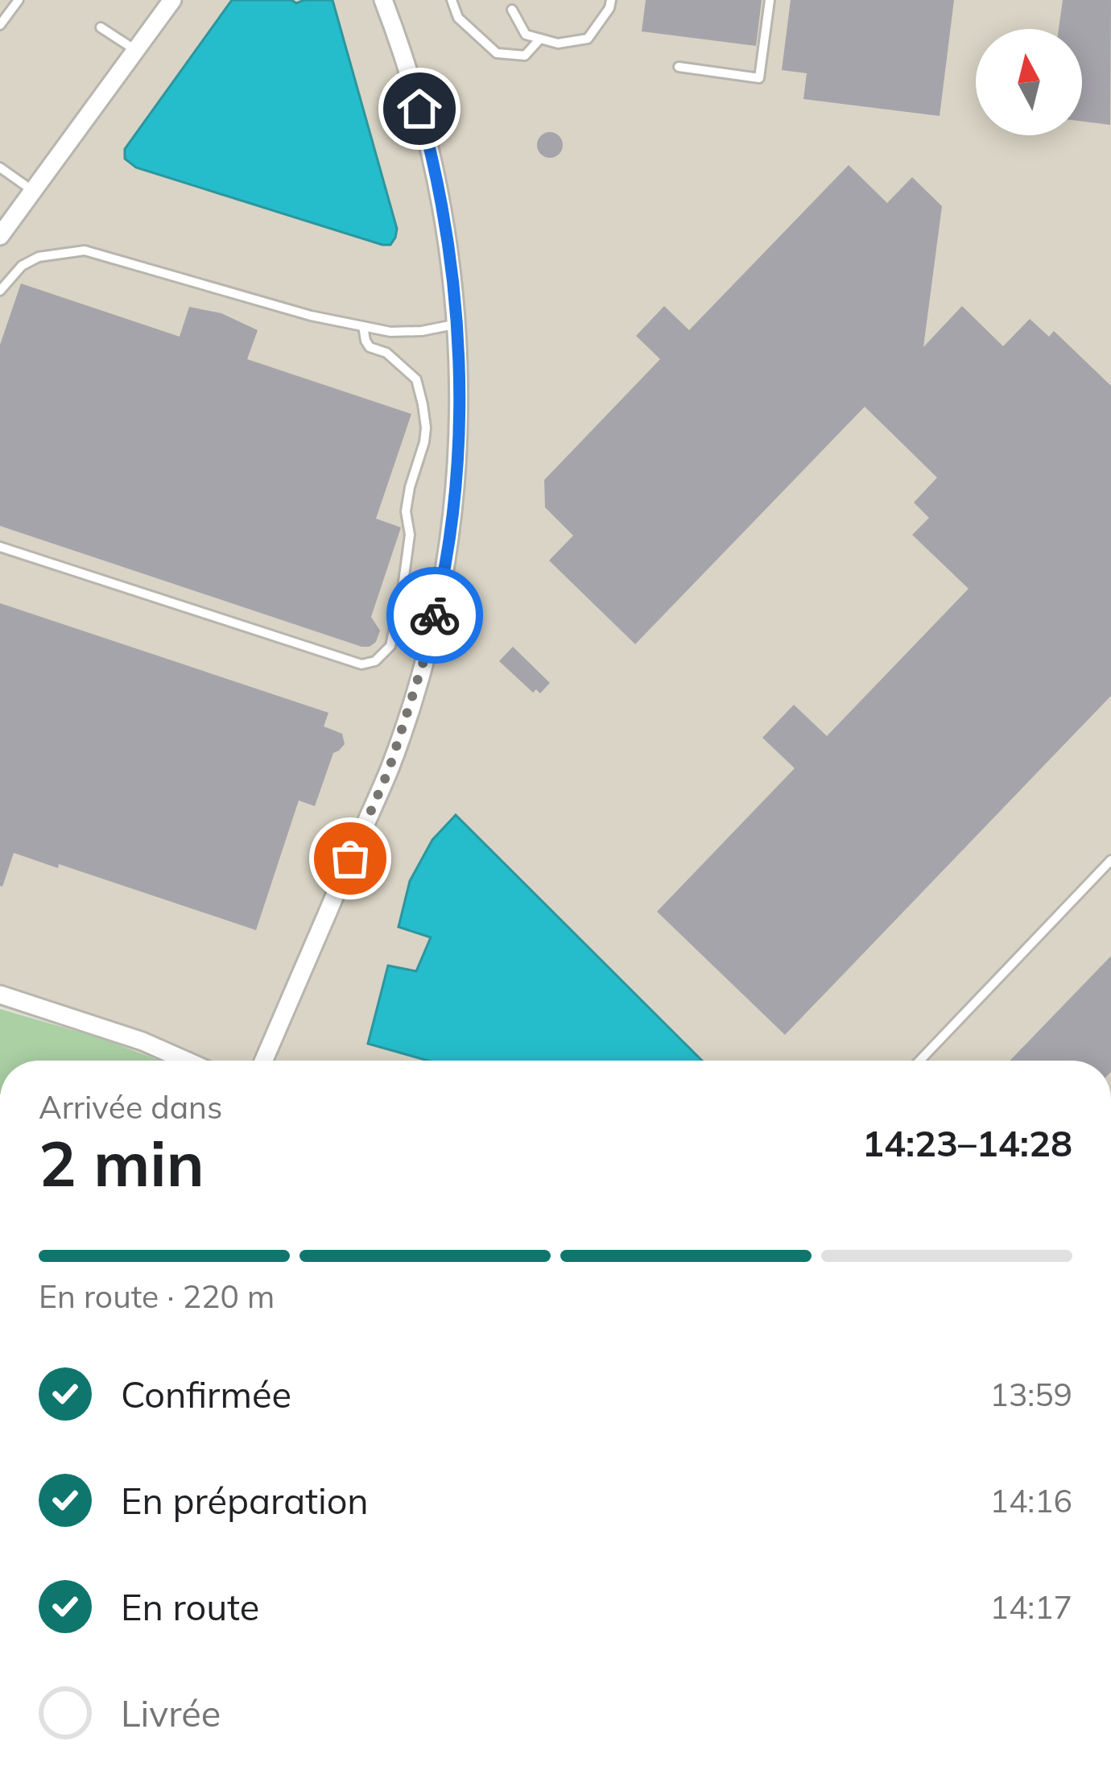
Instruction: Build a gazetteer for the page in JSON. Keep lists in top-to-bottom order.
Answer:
{
  "north": "top",
  "page": {
    "heading": ["2 min", "Arrivée dans", "14:23–14:28"],
    "bar": "En route · 220 m",
    "list": [
      ["Confirmée", "13:59"],
      ["En préparation", "14:16"],
      ["En route", "14:17"],
      "Livrée"
    ]
  }
}
